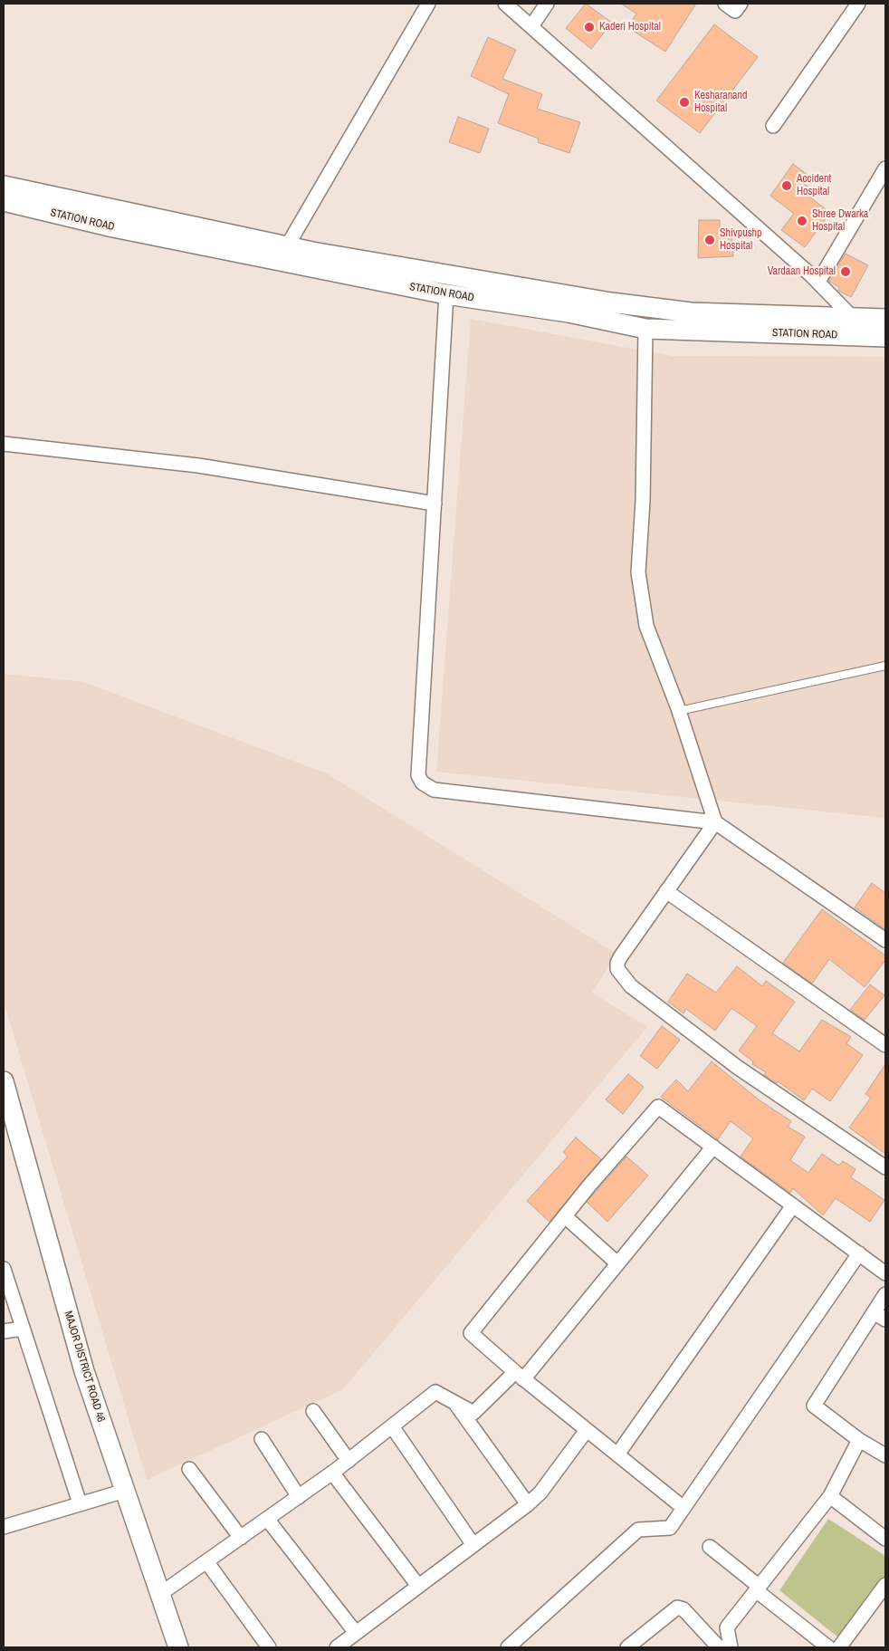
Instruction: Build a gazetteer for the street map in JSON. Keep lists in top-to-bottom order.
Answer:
{
  "streets": {
    "main road": ["STATION ROAD", "MAJOR DISTRICT ROAD 46"]
  },
  "places": [
    "Kaderi Hospital",
    "Kesharanand Hospital",
    "Accident Hospital",
    "Shree Dwarka Hospital",
    "Shivpushp Hospital",
    "Vardaan Hospital"
  ]
}
